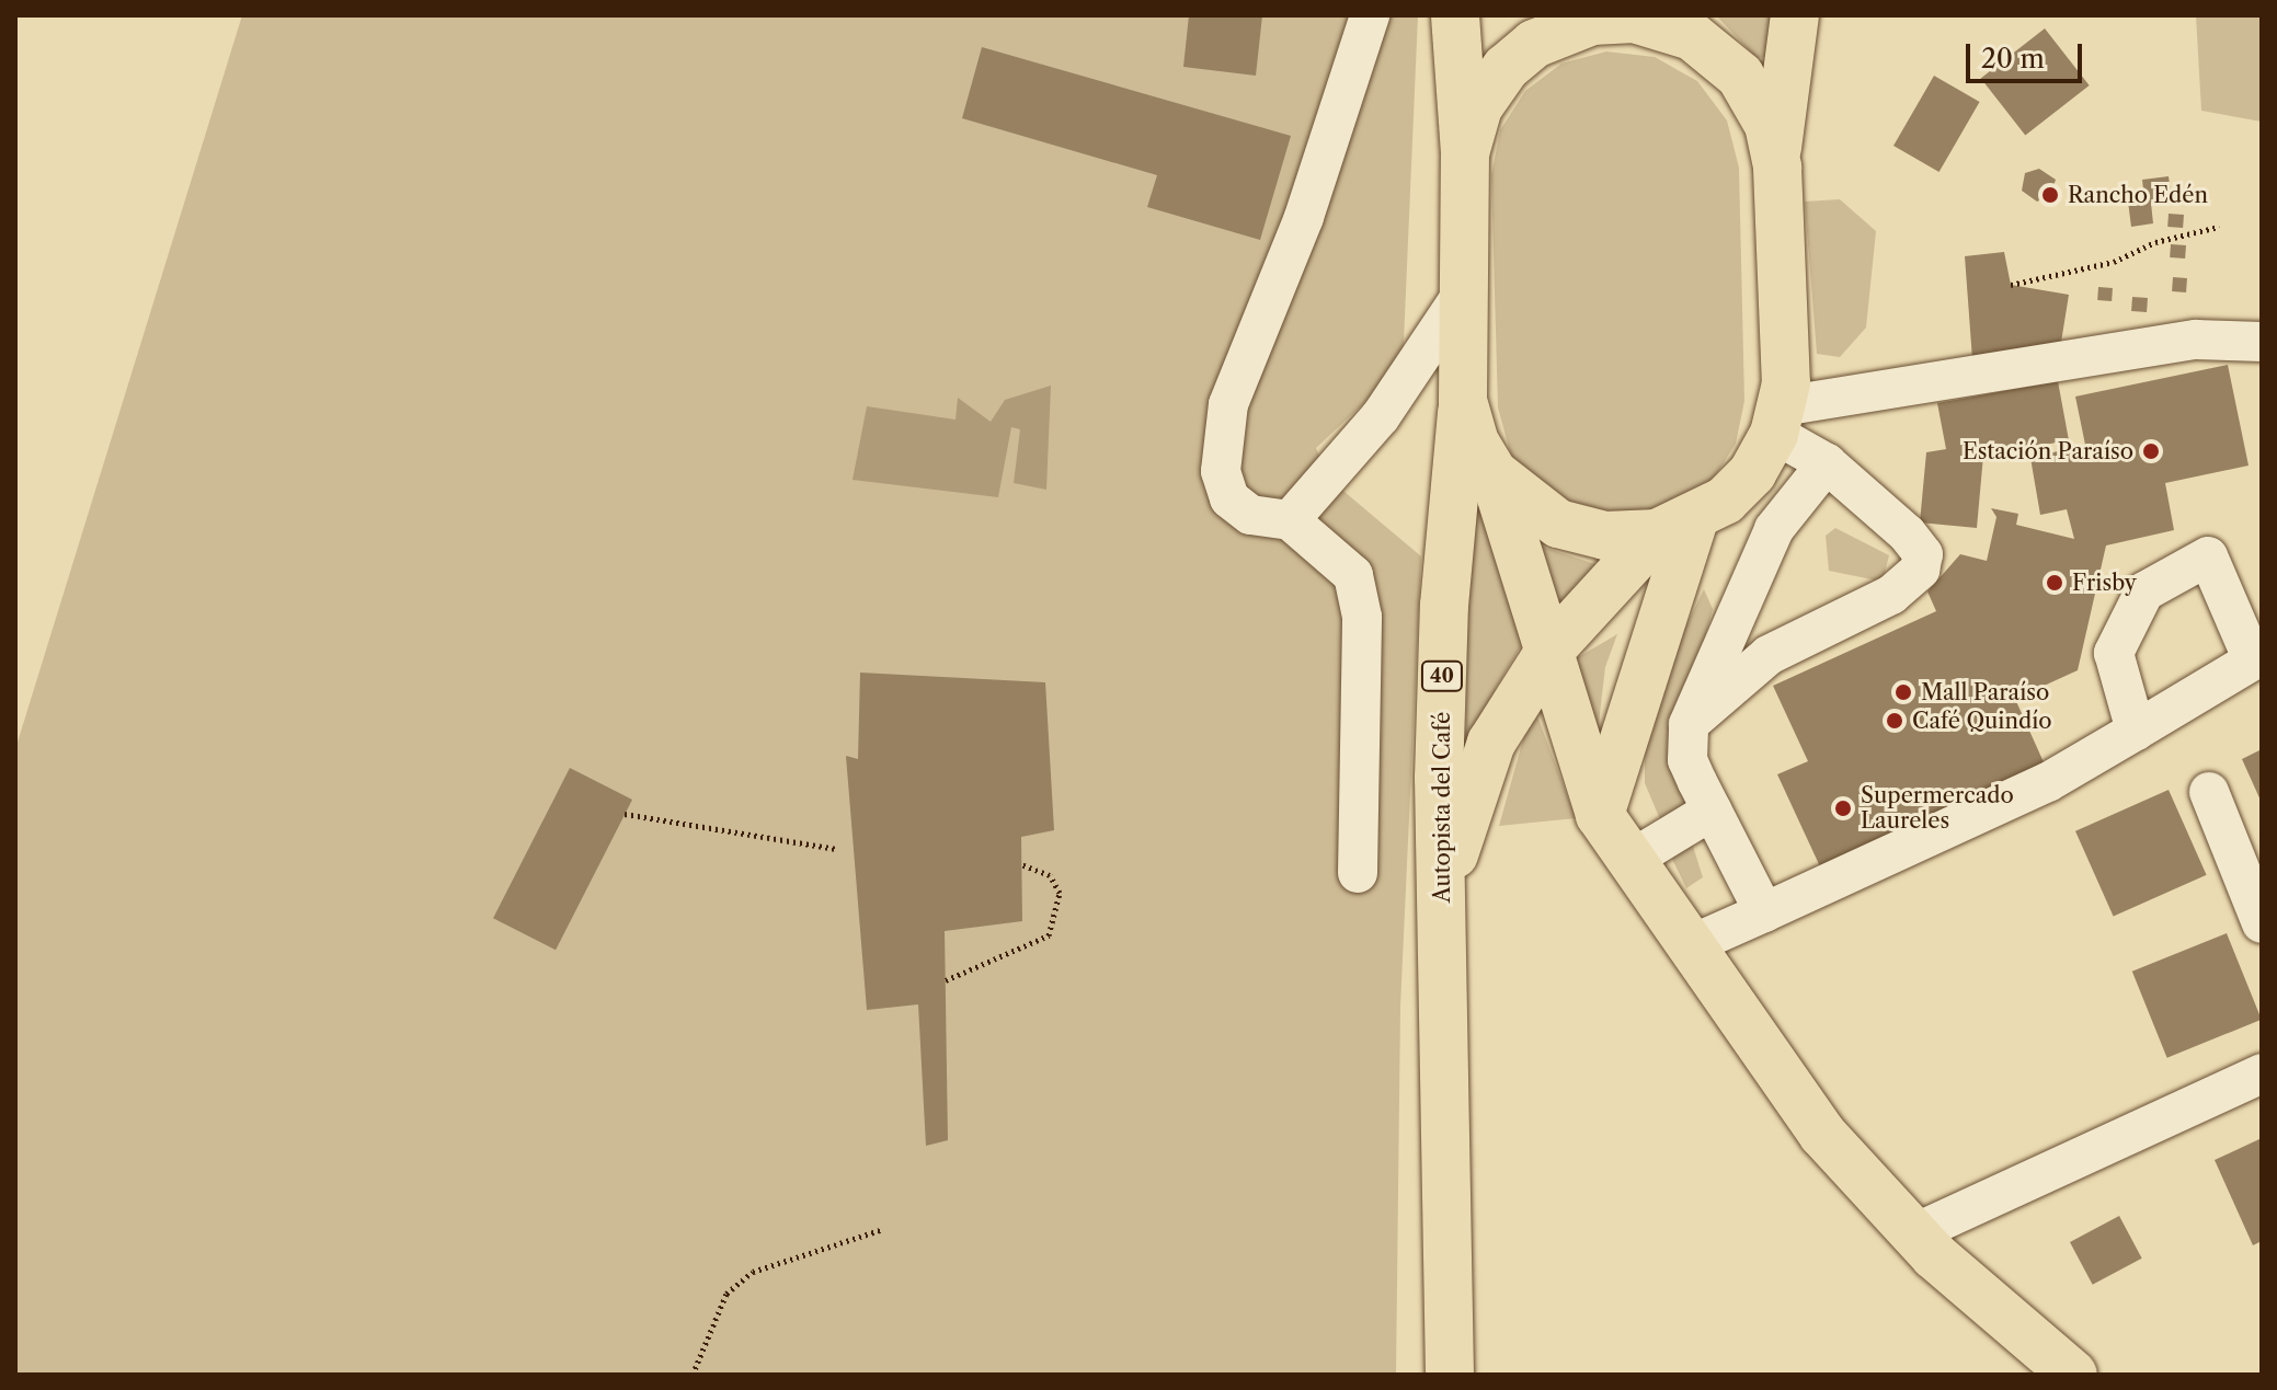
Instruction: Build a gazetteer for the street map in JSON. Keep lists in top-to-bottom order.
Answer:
{
  "streets": {
    "main road": ["40", "Autopista del Café"]
  },
  "crossings": [
    ["40", "Autopista del Café"]
  ],
  "places": [
    "Rancho Edén",
    "Estación Paraíso",
    "Frisby",
    "Mall Paraíso",
    "Café Quindío",
    "Supermercado Laureles"
  ],
  "scale_bar": "20 m"
}
